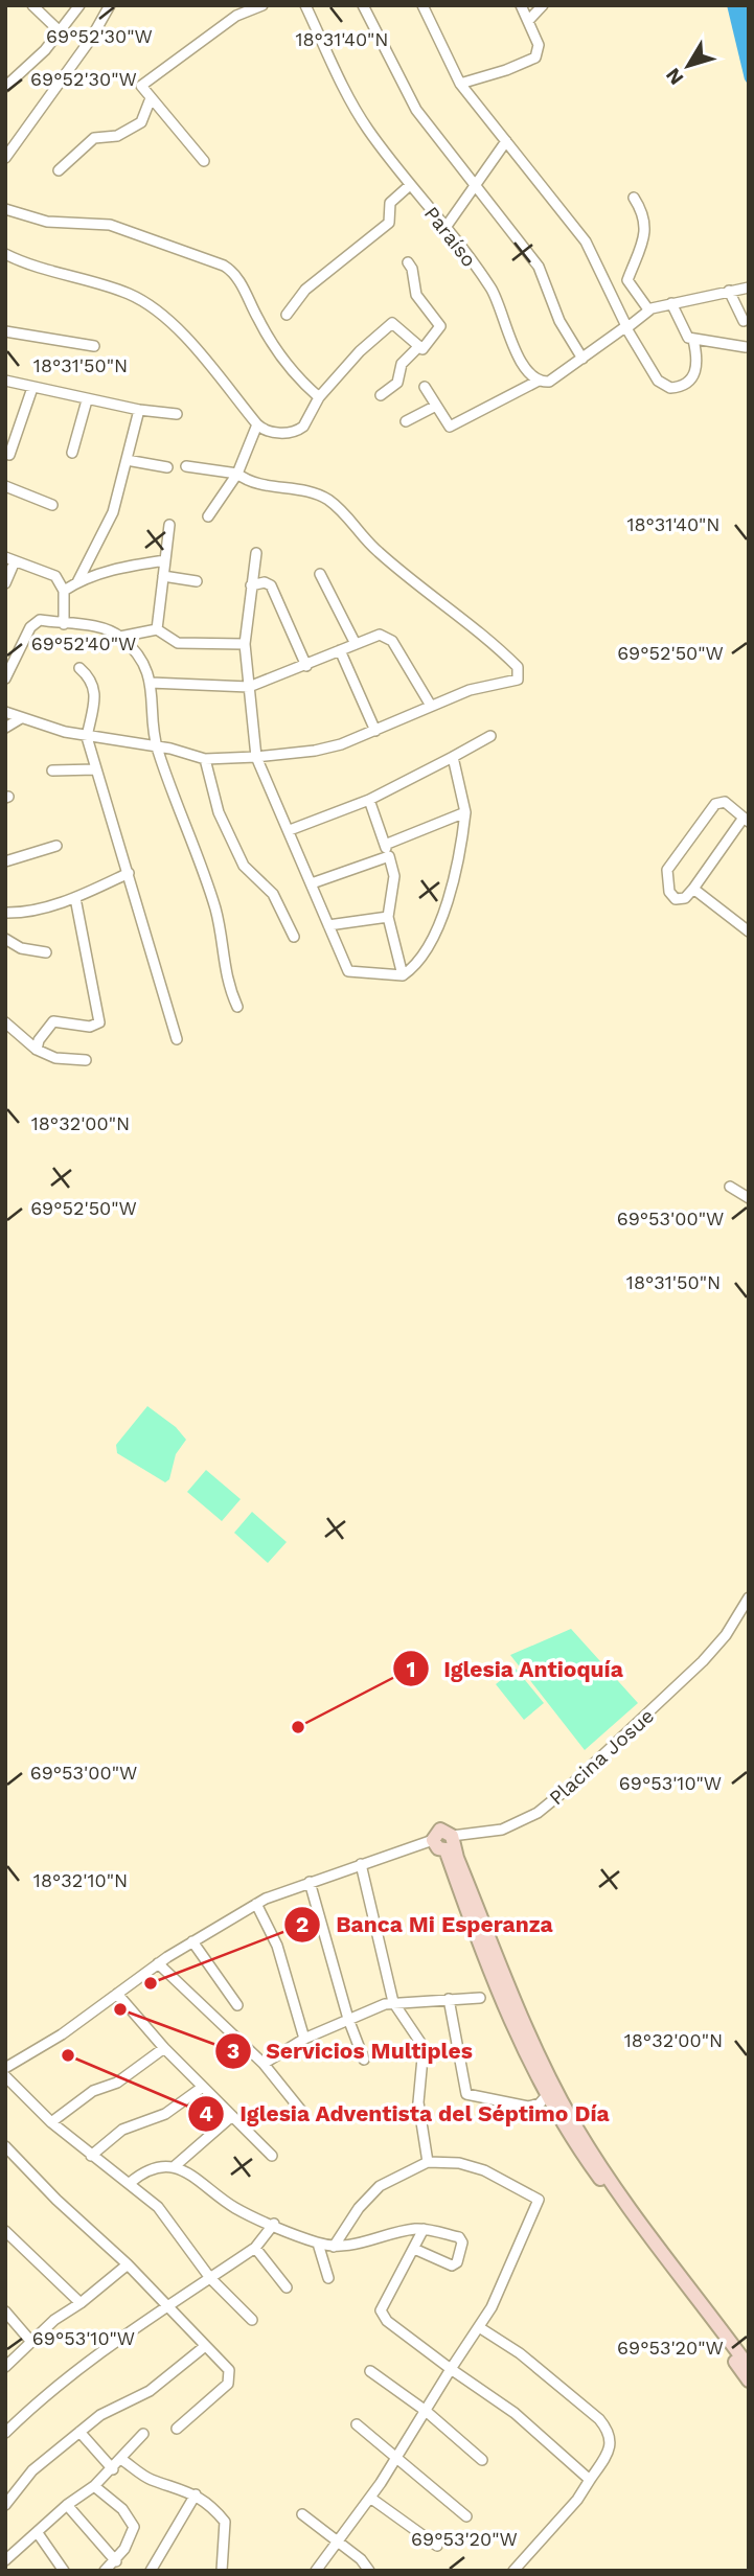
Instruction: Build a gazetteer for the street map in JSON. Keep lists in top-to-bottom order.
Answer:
{
  "streets": {
    "street": ["Paraíso", "Placina Josue"]
  },
  "places": [
    "Iglesia Antioquía",
    "Banca Mi Esperanza",
    "Servicios Multiples",
    "Iglesia Adventista del Séptimo Día"
  ],
  "north": "bottom left",
  "coordinates": [
    "69°52'30\"W",
    "18°31'40\"N",
    "18°31'50\"N",
    "69°52'40\"W",
    "69°52'50\"W",
    "18°32'00\"N",
    "69°53'00\"W",
    "69°53'10\"W",
    "18°32'10\"N",
    "69°53'20\"W"
  ]
}
